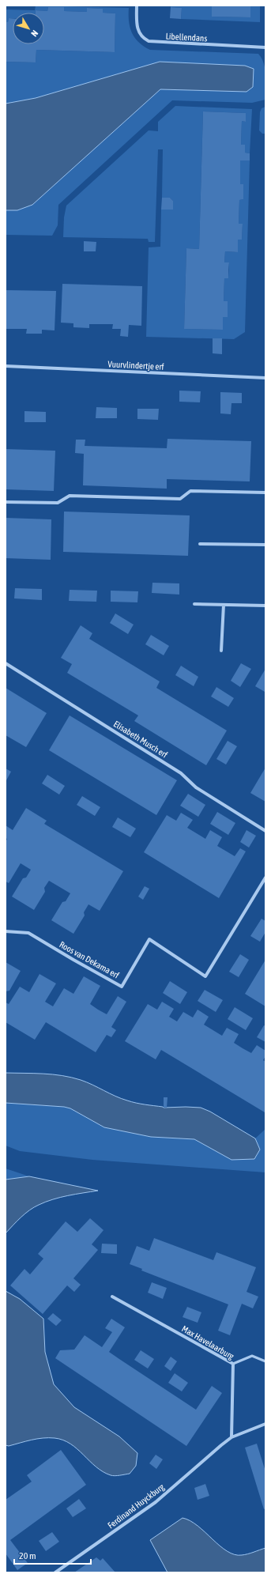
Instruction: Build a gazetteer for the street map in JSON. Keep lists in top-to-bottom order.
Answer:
{
  "streets": {
    "street": [
      "Libellendans",
      "Vuurvlindertje erf",
      "Elisabeth Musch erf",
      "Roos van Dekama erf",
      "Max Havelaarburg",
      "Ferdinand Huyckburg"
    ]
  },
  "crossings": [
    ["Max Havelaarburg", "Ferdinand Huyckburg"]
  ],
  "scale_bar": "20 m",
  "north": "bottom right"
}
